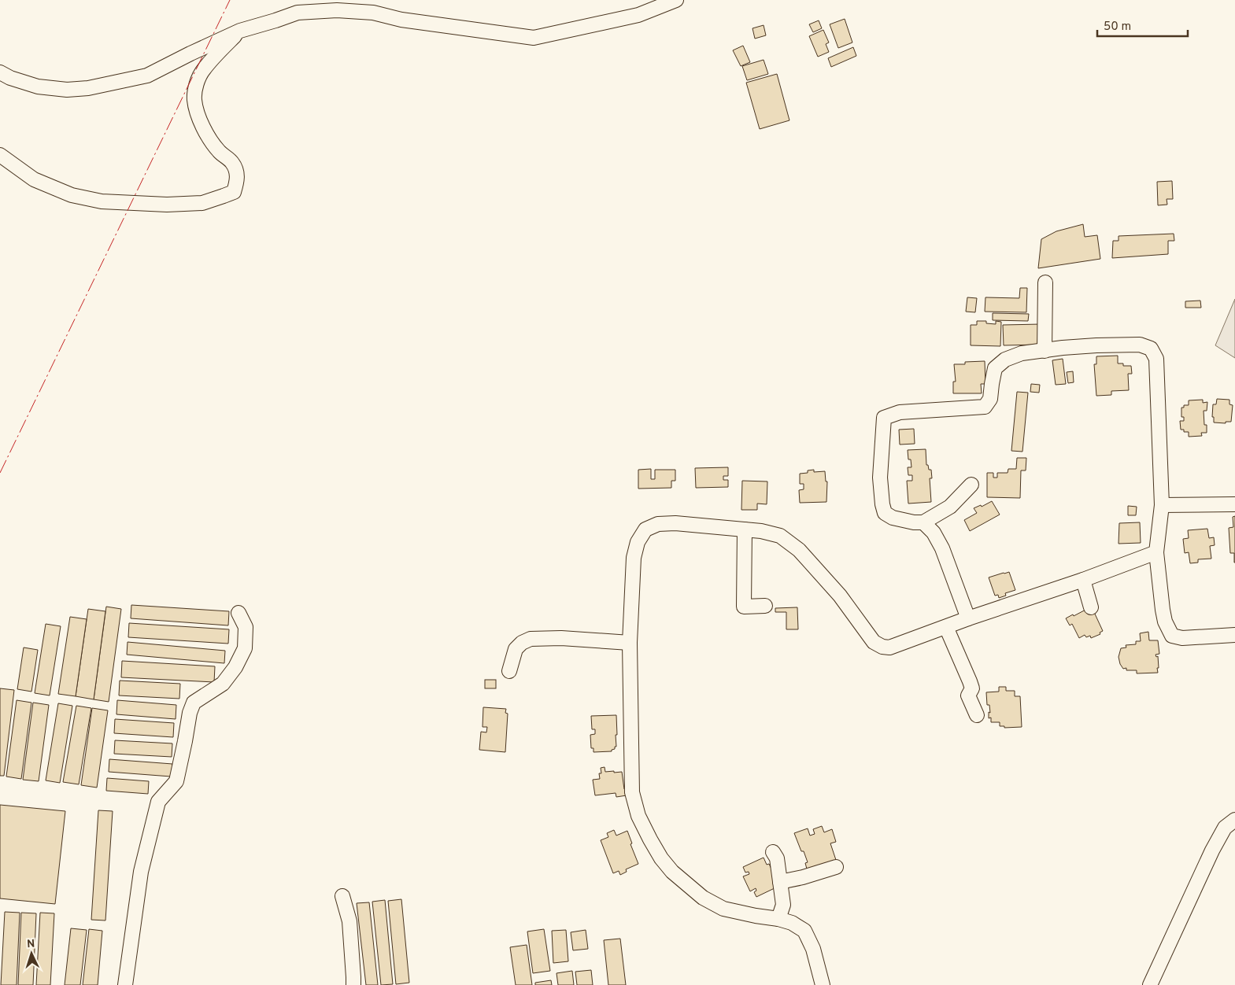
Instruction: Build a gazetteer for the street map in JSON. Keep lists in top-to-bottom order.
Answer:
{
  "scale_bar": "50 m",
  "north": "top"
}
